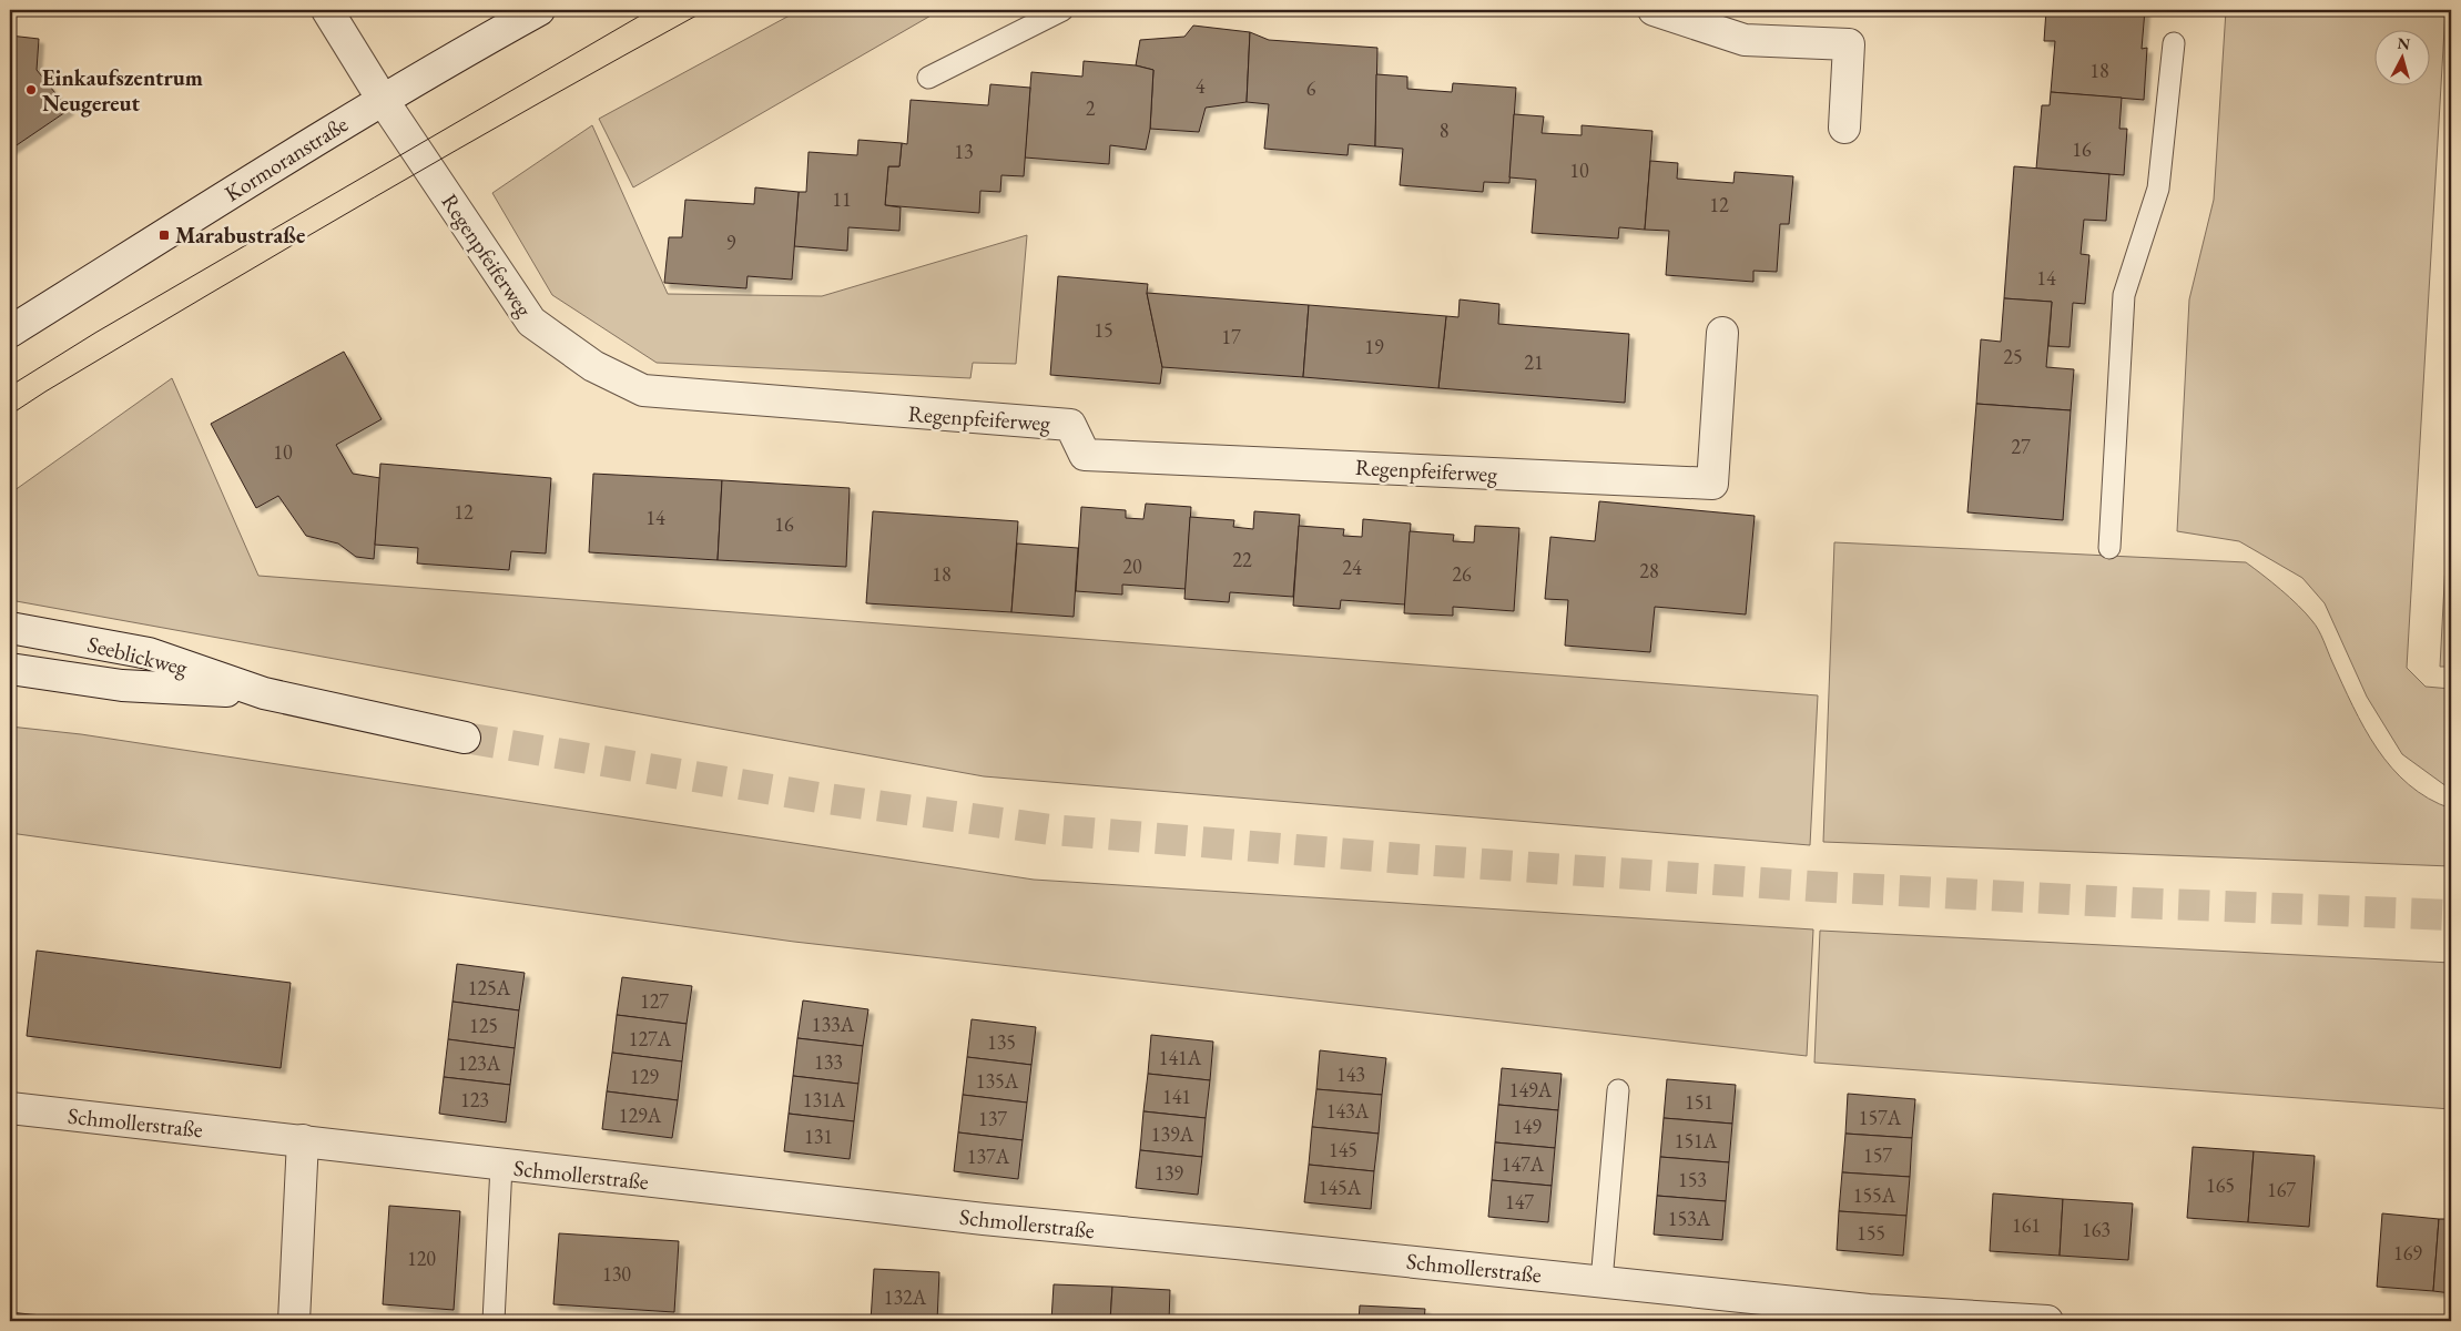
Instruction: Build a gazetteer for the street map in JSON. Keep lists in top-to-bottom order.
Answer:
{
  "streets": {
    "street": [
      "Kormoranstraße",
      "Regenpfeiferweg",
      "Seeblickweg",
      "Schmollerstraße"
    ]
  },
  "crossings": [
    ["Kormoranstraße", "Regenpfeiferweg"]
  ],
  "places": {
    "other": ["Einkaufszentrum Neugereut"],
    "transit": ["Marabustraße"]
  },
  "house_numbers": [
    "18",
    "4",
    "6",
    "2",
    "8",
    "16",
    "13",
    "10",
    "11",
    "12",
    "9",
    "14",
    "15",
    "17",
    "19",
    "25",
    "21",
    "27",
    "10",
    "12",
    "14",
    "16",
    "22",
    "20",
    "24",
    "28",
    "18",
    "26",
    "125A",
    "127",
    "133A",
    "125",
    "127A",
    "135",
    "141A",
    "133",
    "123A",
    "143",
    "129",
    "135A",
    "149A",
    "141",
    "123",
    "131A",
    "151",
    "143A",
    "129A",
    "157A",
    "137",
    "149",
    "139A",
    "131",
    "151A",
    "145",
    "157",
    "137A",
    "147A",
    "139",
    "153",
    "165",
    "145A",
    "167",
    "155A",
    "147",
    "153A",
    "161",
    "163",
    "155",
    "169",
    "120",
    "130",
    "132A"
  ],
  "north": "top"
}
